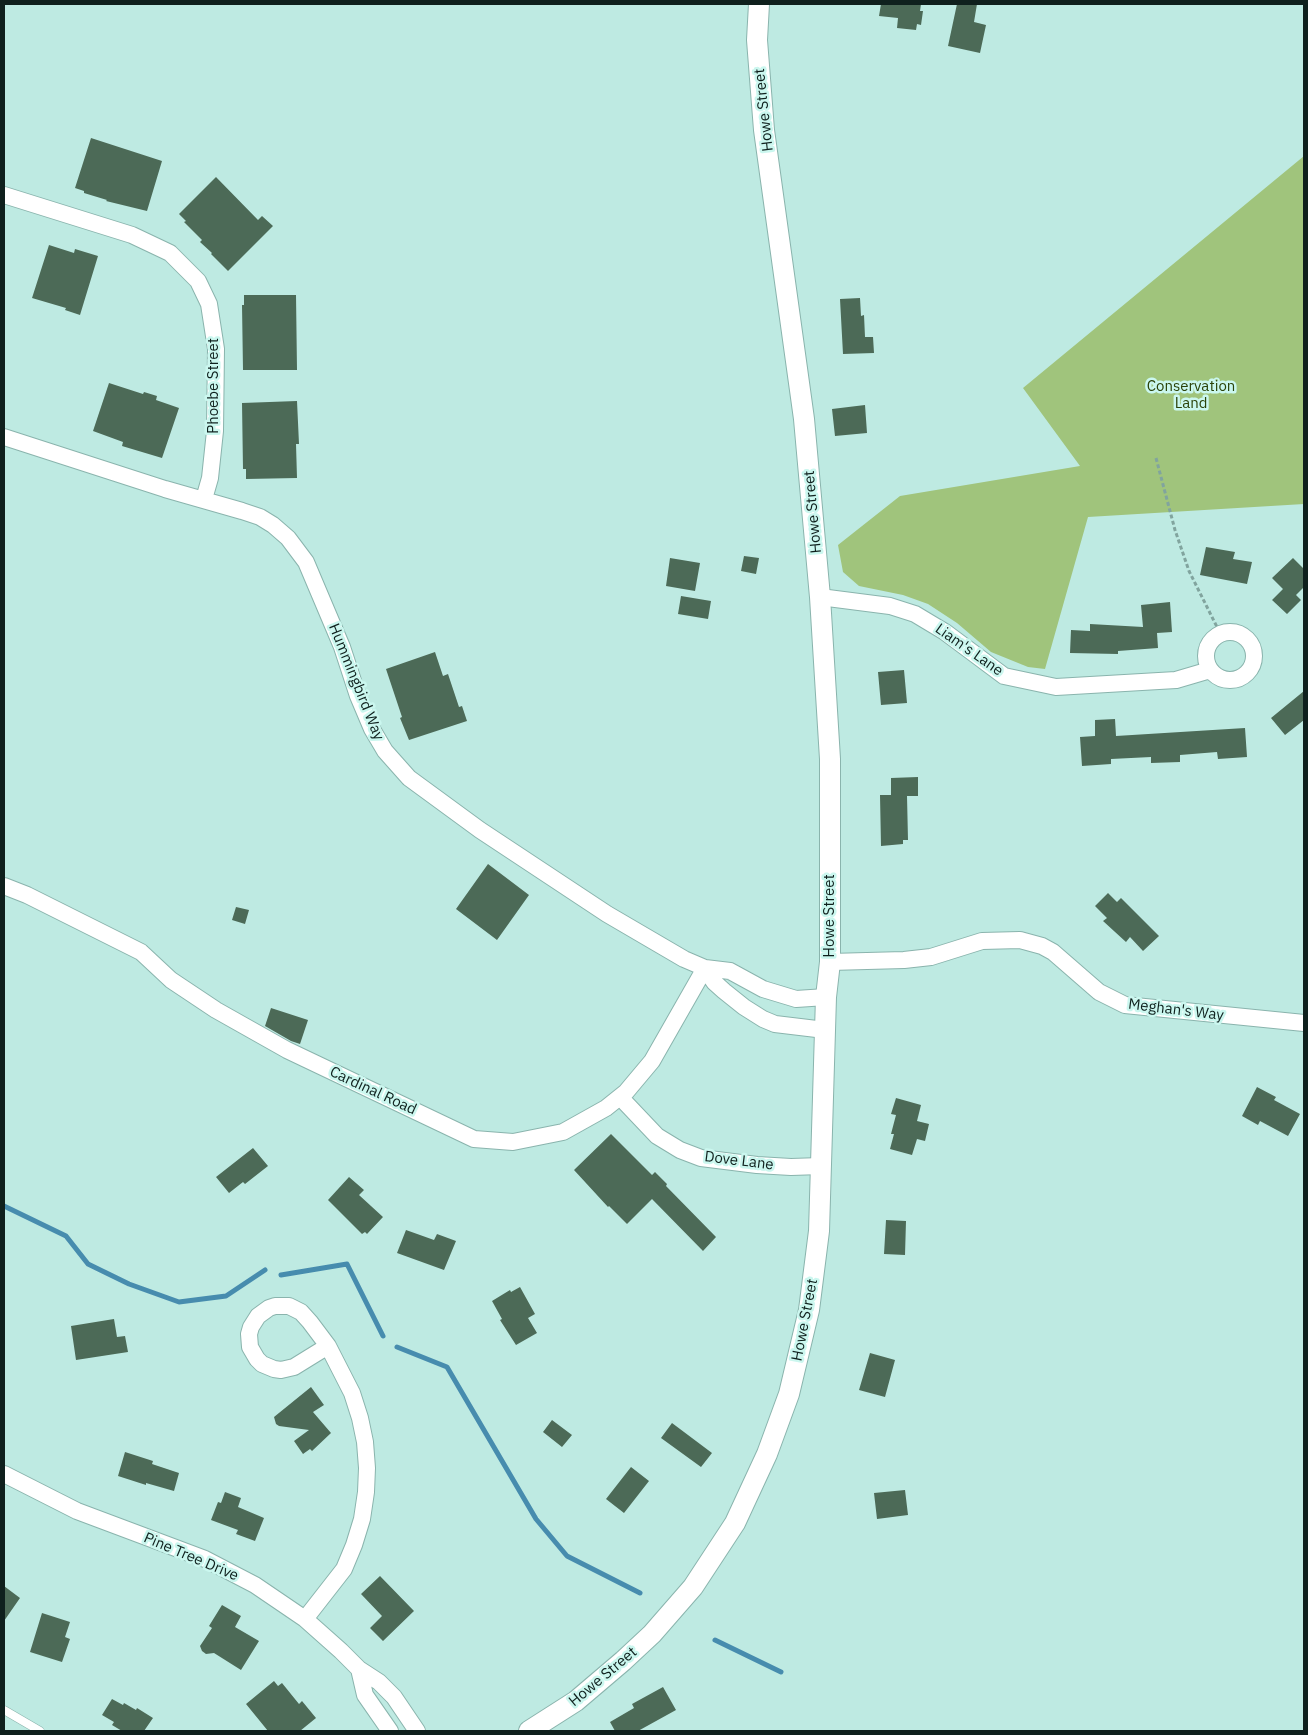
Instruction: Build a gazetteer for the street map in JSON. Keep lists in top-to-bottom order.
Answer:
{
  "streets": {
    "street": [
      "Howe Street",
      "Phoebe Street",
      "Liam's Lane",
      "Hummingbird Way",
      "Meghan's Way",
      "Cardinal Road",
      "Dove Lane",
      "Pine Tree Drive"
    ]
  },
  "crossings": [
    ["Howe Street", "Liam's Lane"],
    ["Howe Street", "Hummingbird Way"],
    ["Howe Street", "Meghan's Way"],
    ["Howe Street", "Dove Lane"],
    ["Phoebe Street", "Hummingbird Way"],
    ["Hummingbird Way", "Cardinal Road"],
    ["Cardinal Road", "Dove Lane"]
  ],
  "parks": ["Conservation Land"]
}
